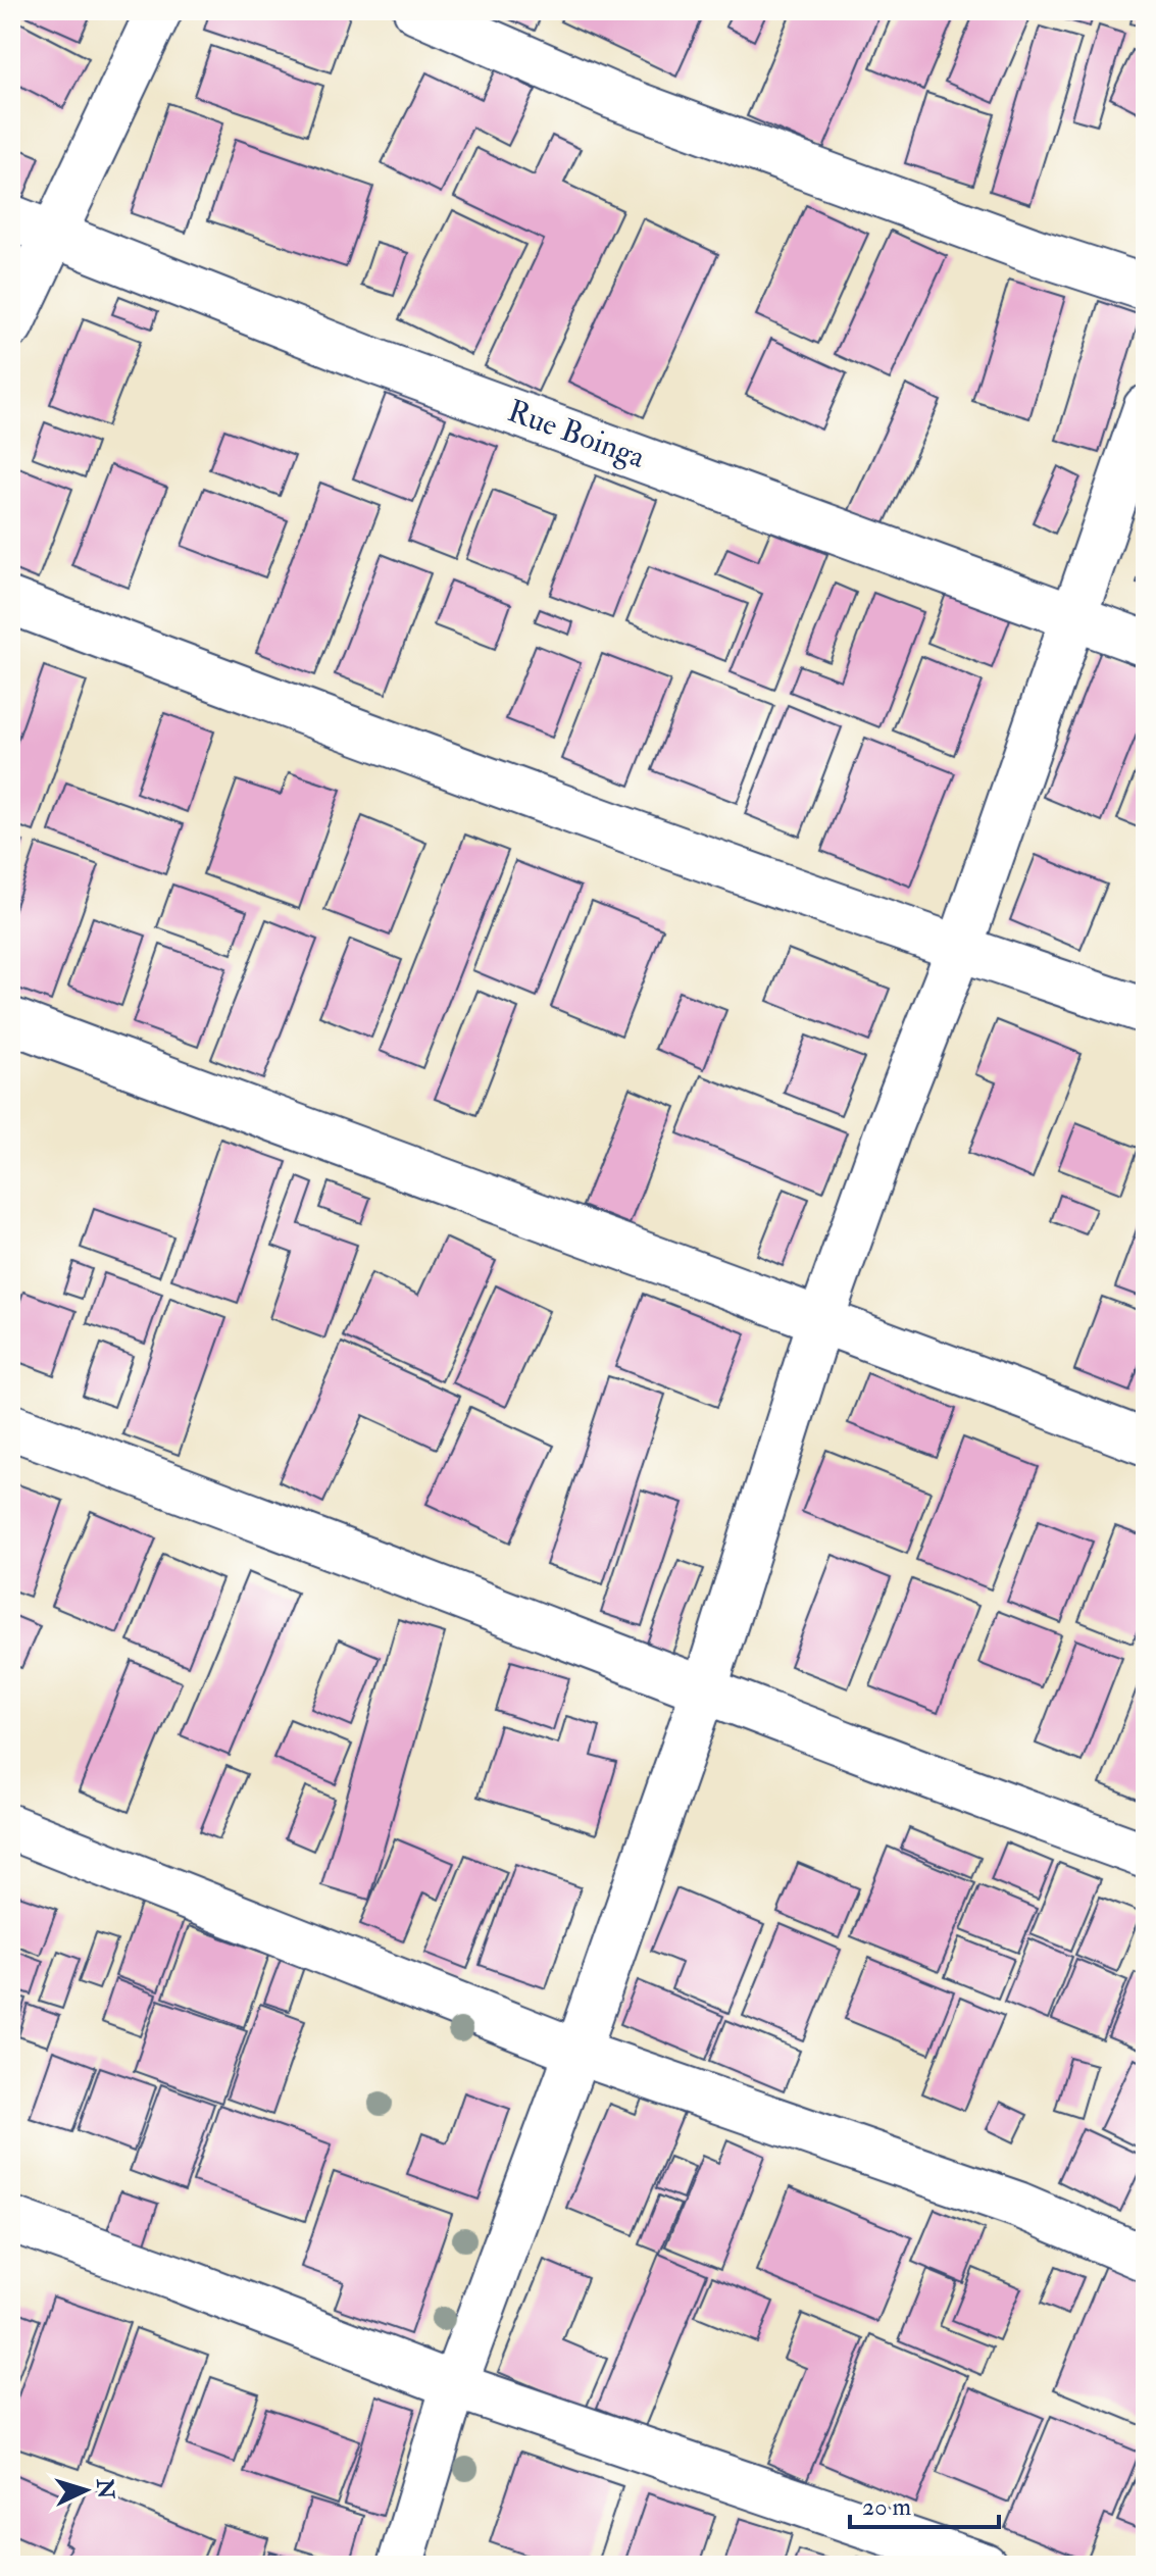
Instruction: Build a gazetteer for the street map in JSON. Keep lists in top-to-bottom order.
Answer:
{
  "streets": {
    "street": ["Rue Boinga"]
  },
  "scale_bar": "20 m",
  "north": "right"
}
